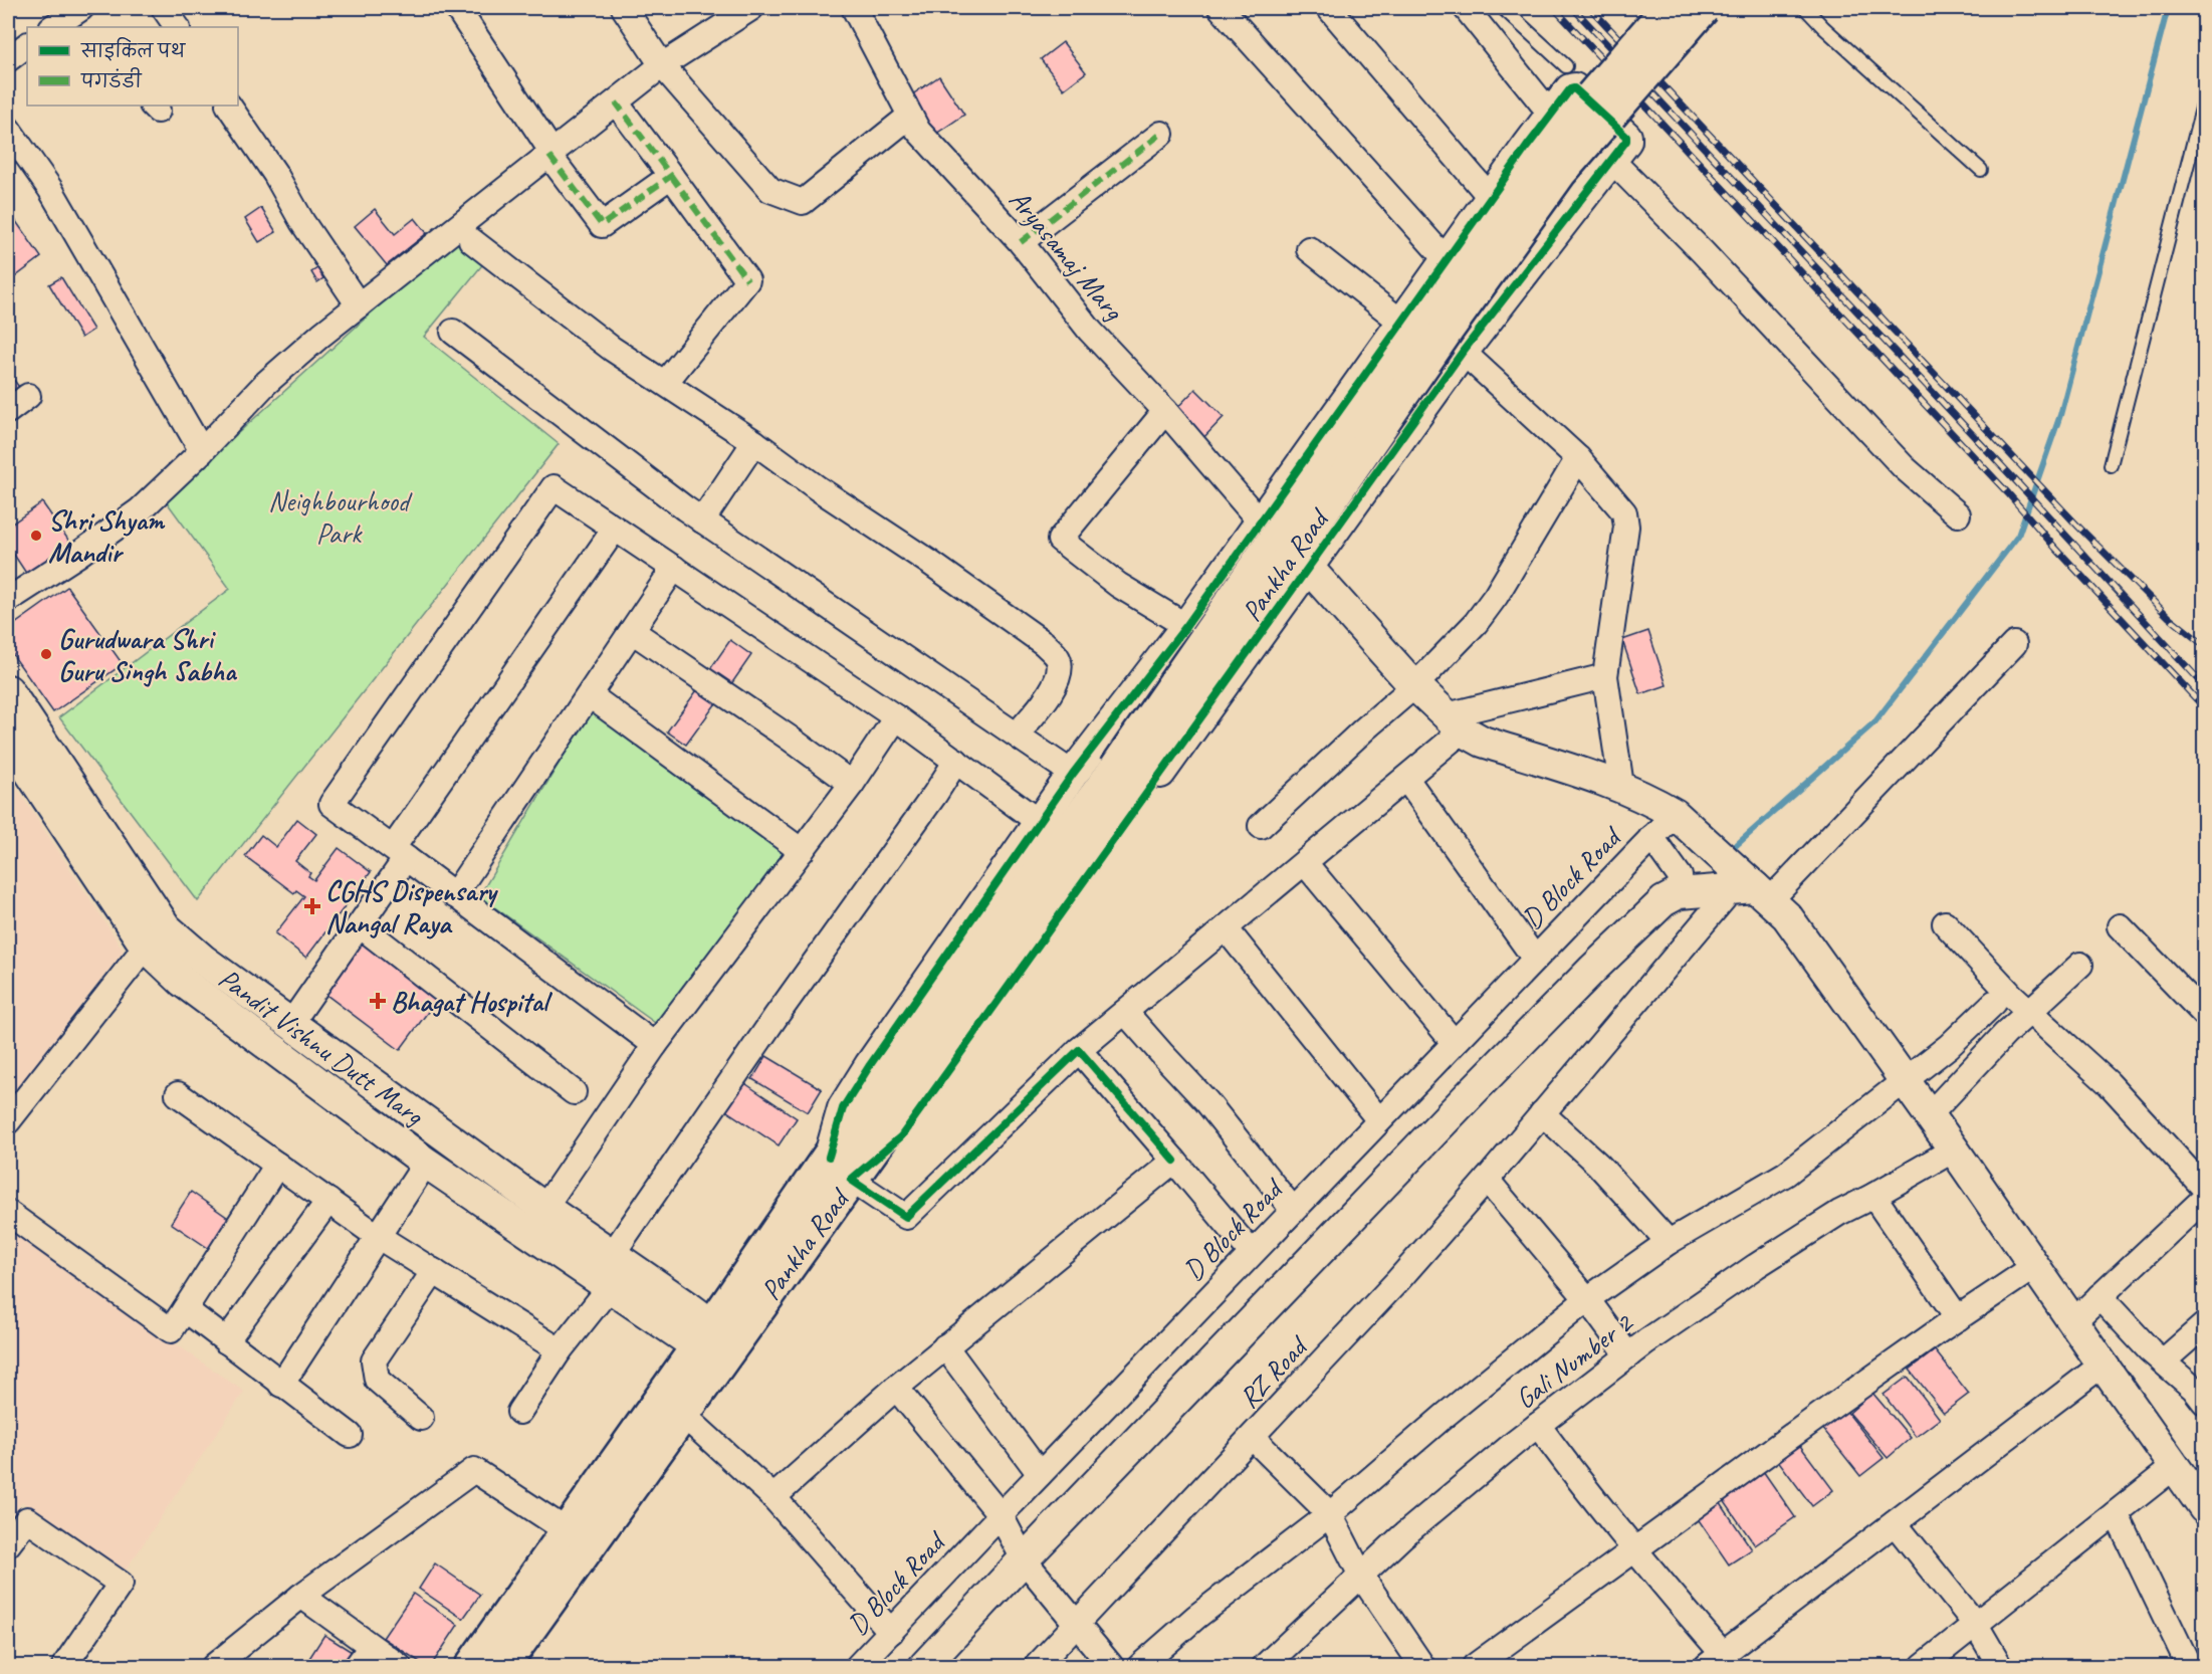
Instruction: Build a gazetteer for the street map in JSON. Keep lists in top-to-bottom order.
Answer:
{
  "streets": {
    "main road": ["Pankha Road"],
    "street": [
      "Aryasamaj Marg",
      "D Block Road",
      "Pandit Vishnu Dutt Marg",
      "Gali Number 2",
      "RZ Road"
    ]
  },
  "crossings": [
    ["Pankha Road", "Pandit Vishnu Dutt Marg"]
  ],
  "parks": ["Neighbourhood Park"],
  "places": {
    "other": ["Shri Shyam Mandir", "Gurudwara Shri Guru Singh Sabha"],
    "health": ["CGHS Dispensary Nangal Raya", "Bhagat Hospital"]
  },
  "legend": ["साइकिल पथ", "पगडंडी"]
}
